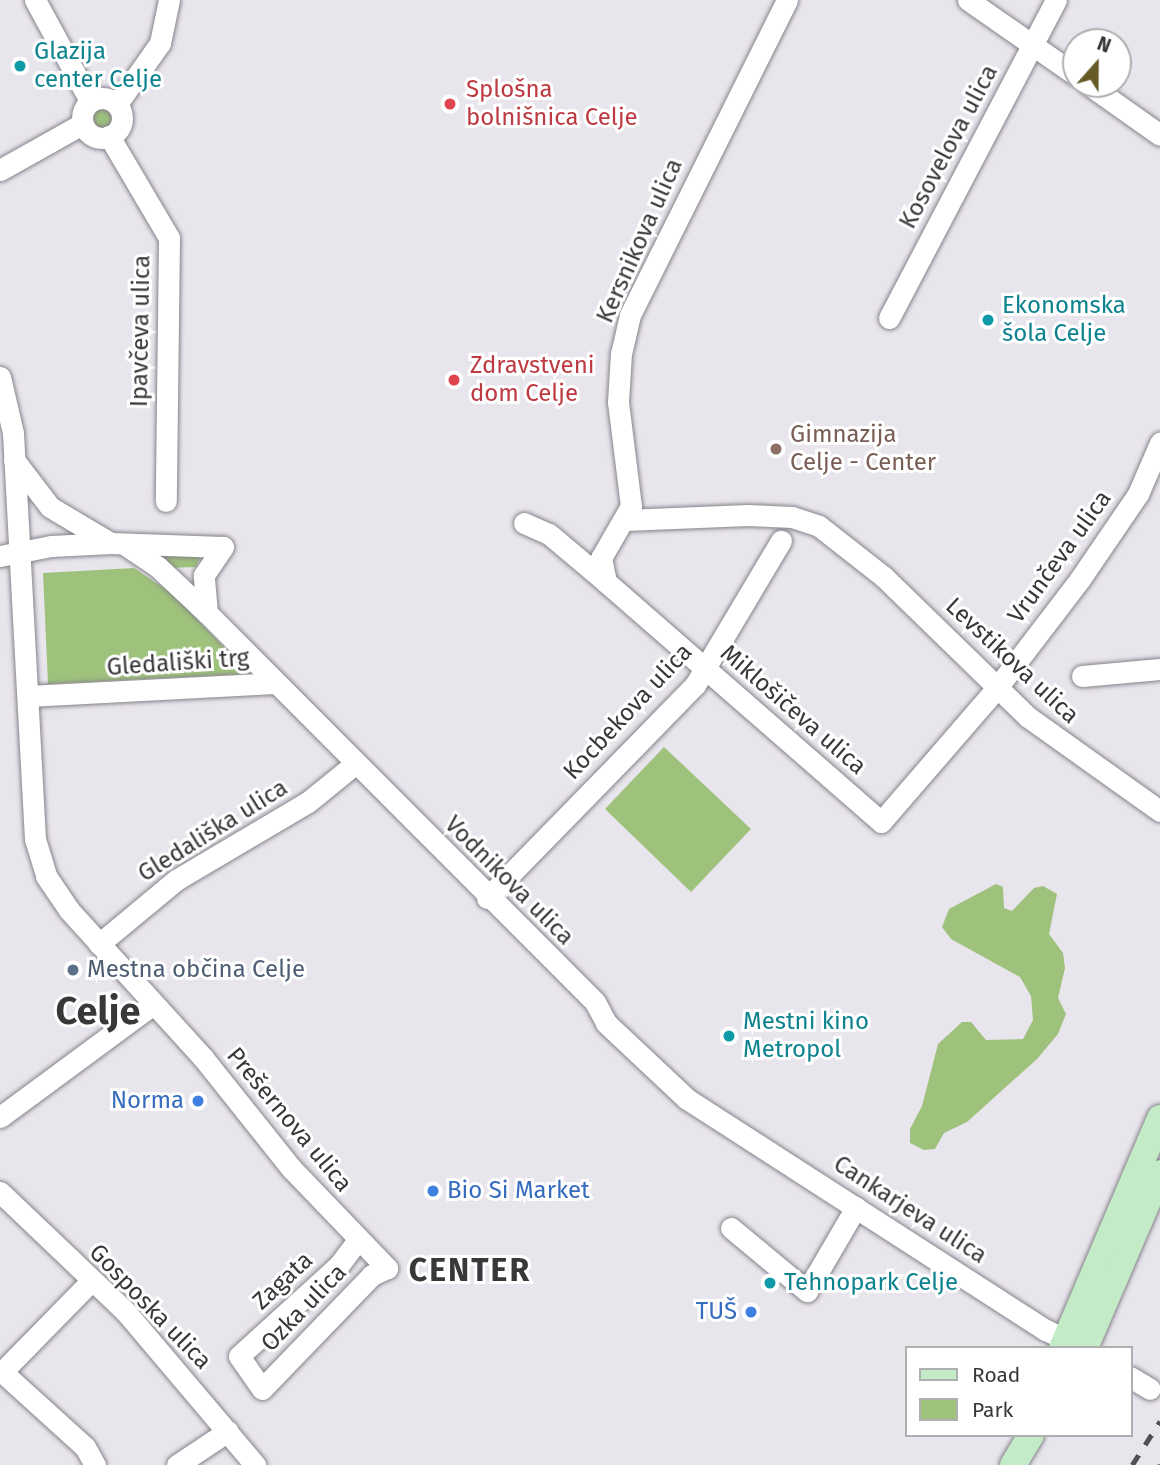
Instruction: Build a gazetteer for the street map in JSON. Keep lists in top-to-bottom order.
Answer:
{
  "streets": {
    "street": [
      "Kosovelova ulica",
      "Kersnikova ulica",
      "Ipavčeva ulica",
      "Vrunčeva ulica",
      "Levstikova ulica",
      "Gledališki trg",
      "Miklošičeva ulica",
      "Kocbekova ulica",
      "Gledališka ulica",
      "Vodnikova ulica",
      "Prešernova ulica",
      "Cankarjeva ulica",
      "Zagata",
      "Gosposka ulica",
      "Ozka ulica"
    ]
  },
  "crossings": [
    ["Kersnikova ulica", "Levstikova ulica"],
    ["Vrunčeva ulica", "Levstikova ulica"],
    ["Vrunčeva ulica", "Miklošičeva ulica"],
    ["Gledališki trg", "Vodnikova ulica"],
    ["Gledališki trg", "Prešernova ulica"],
    ["Miklošičeva ulica", "Kocbekova ulica"],
    ["Kocbekova ulica", "Vodnikova ulica"],
    ["Gledališka ulica", "Vodnikova ulica"],
    ["Gledališka ulica", "Prešernova ulica"],
    ["Vodnikova ulica", "Cankarjeva ulica"],
    ["Prešernova ulica", "Zagata"],
    ["Prešernova ulica", "Ozka ulica"],
    ["Zagata", "Ozka ulica"]
  ],
  "districts": ["Celje", "CENTER"],
  "places": [
    "Glazija center Celje",
    "Splošna bolnišnica Celje",
    "Ekonomska šola Celje",
    "Zdravstveni dom Celje",
    "Gimnazija Celje - Center",
    "Mestna občina Celje",
    "Mestni kino Metropol",
    "Norma",
    "Bio Si Market",
    "Tehnopark Celje",
    "TUŠ"
  ],
  "legend": ["Road", "Park"],
  "north": "top"
}
